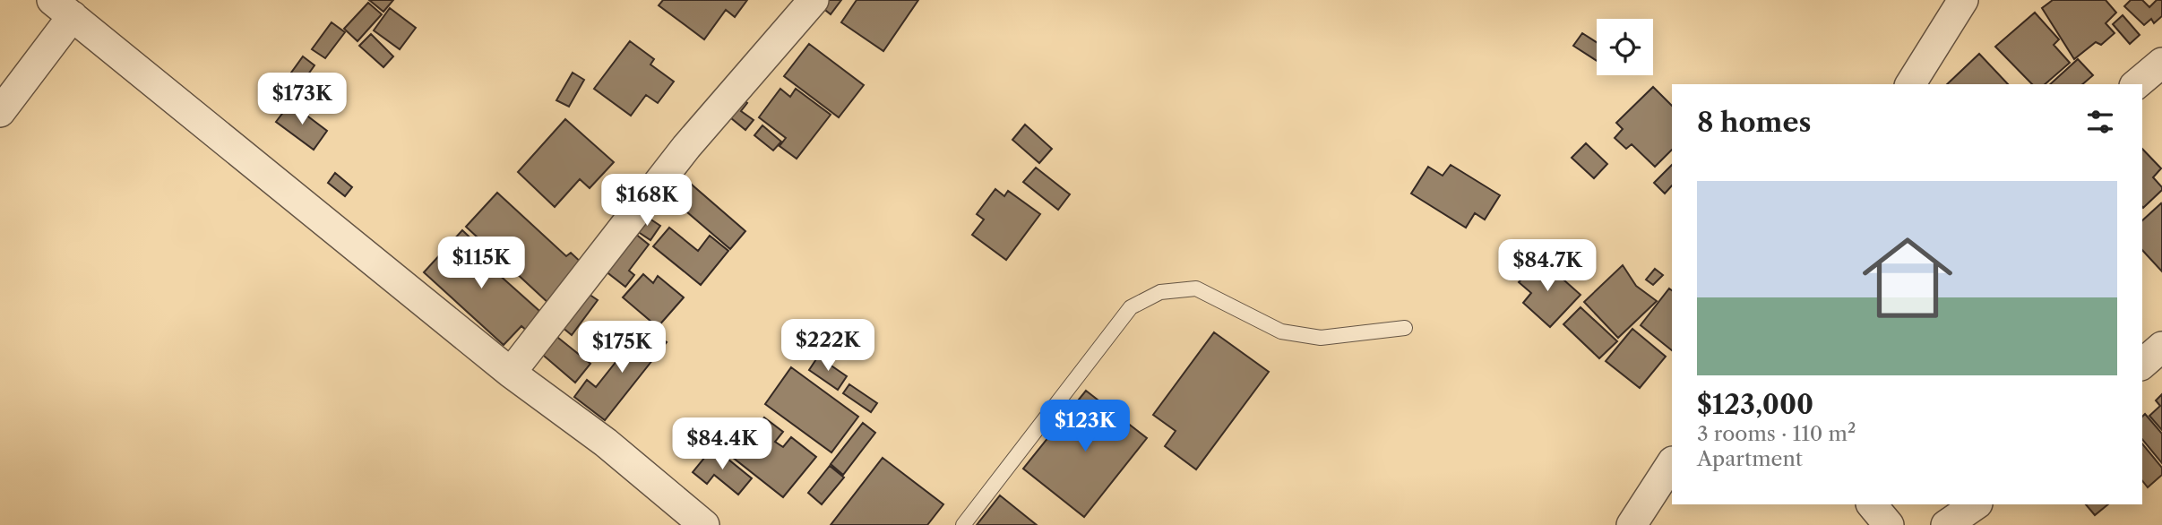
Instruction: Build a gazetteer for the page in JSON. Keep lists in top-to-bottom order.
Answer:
{
  "page": {
    "price": [
      "$173K",
      "$168K",
      "$115K",
      "$84.7K",
      "$222K",
      "$175K",
      "$123K",
      "$84.4K"
    ],
    "heading": "8 homes",
    "list": [
      {
        "name": "$123,000",
        "note": "3 rooms · 110 m² · Apartment"
      }
    ]
  }
}
